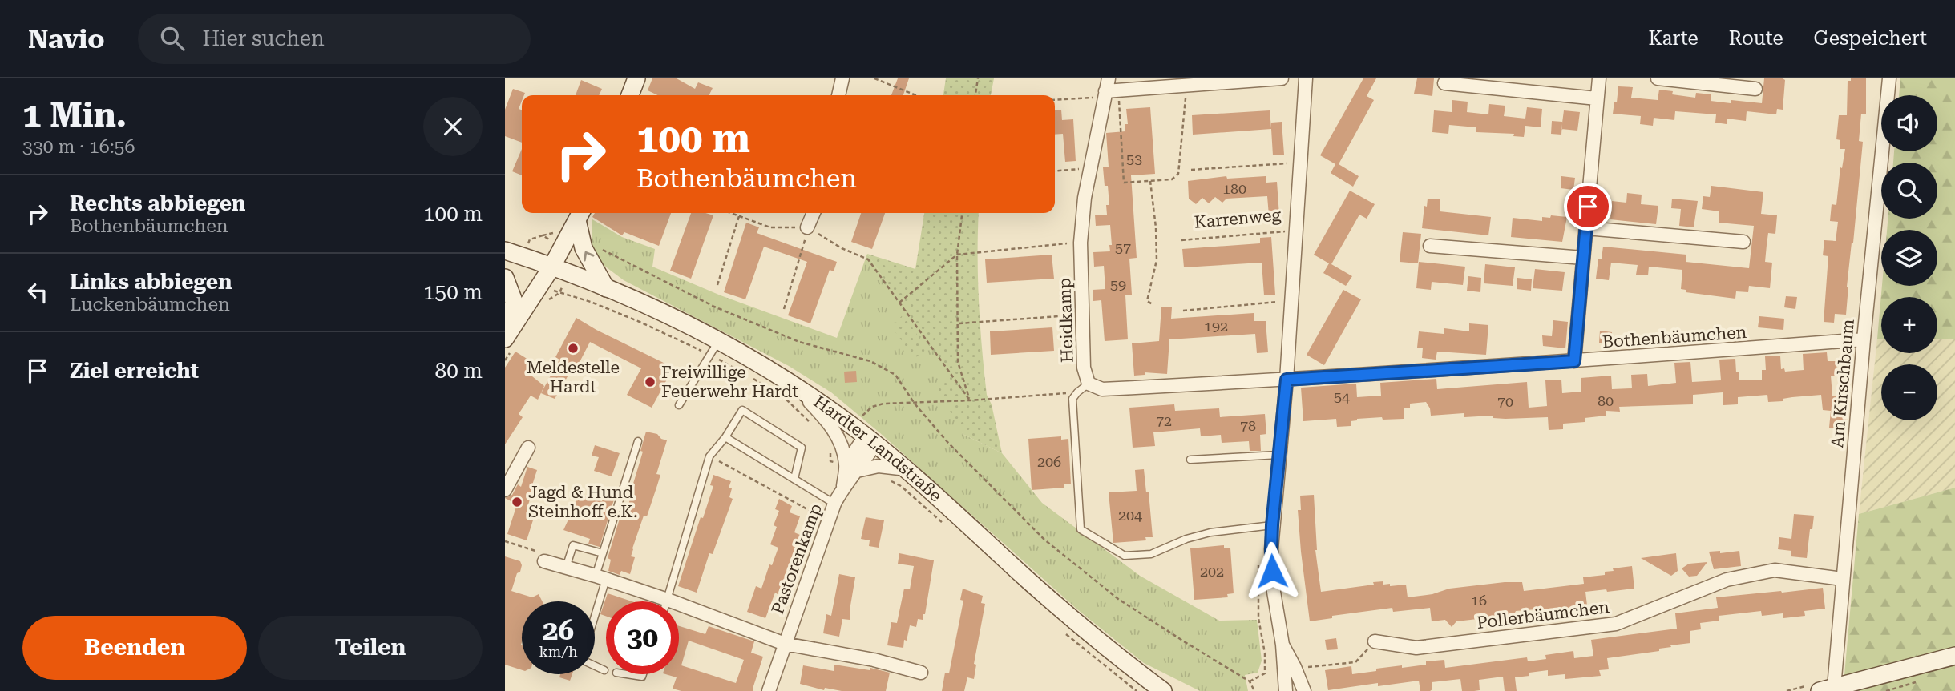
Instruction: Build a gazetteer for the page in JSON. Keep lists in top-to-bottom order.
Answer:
{
  "streets": {
    "main road": ["Hardter Landstraße"],
    "street": [
      "Karrenweg",
      "Heidkamp",
      "Bothenbäumchen",
      "Am Kirschbaum",
      "Pastorenkamp",
      "Pollerbäumchen"
    ]
  },
  "crossings": [
    ["Karrenweg", "Heidkamp"],
    ["Karrenweg", "Bothenbäumchen"],
    ["Heidkamp", "Bothenbäumchen"],
    ["Bothenbäumchen", "Am Kirschbaum"],
    ["Am Kirschbaum", "Pollerbäumchen"],
    ["Hardter Landstraße", "Pastorenkamp"]
  ],
  "places": ["Meldestelle Hardt", "Freiwillige Feuerwehr Hardt", "Jagd & Hund Steinhoff e.K."],
  "house_numbers": [
    "53",
    "180",
    "57",
    "59",
    "192",
    "54",
    "80",
    "70",
    "72",
    "78",
    "206",
    "204",
    "202",
    "16"
  ],
  "page": {
    "header": "Navio",
    "search": "Hier suchen",
    "nav": ["Karte", "Route", "Gespeichert"],
    "heading": ["1 Min.", "330 m · 16:56"],
    "map_buttons": ["+", "−"],
    "turn": ["100 m", "Bothenbäumchen"],
    "list": [
      {
        "name": "Rechts abbiegen",
        "note": "Bothenbäumchen",
        "value": "100 m"
      },
      {
        "name": "Links abbiegen",
        "note": "Luckenbäumchen",
        "value": "150 m"
      },
      {
        "name": "Ziel erreicht",
        "value": "80 m"
      }
    ],
    "speed": "26 km/h",
    "limit": "30",
    "buttons": ["Beenden", "Teilen"]
  }
}
